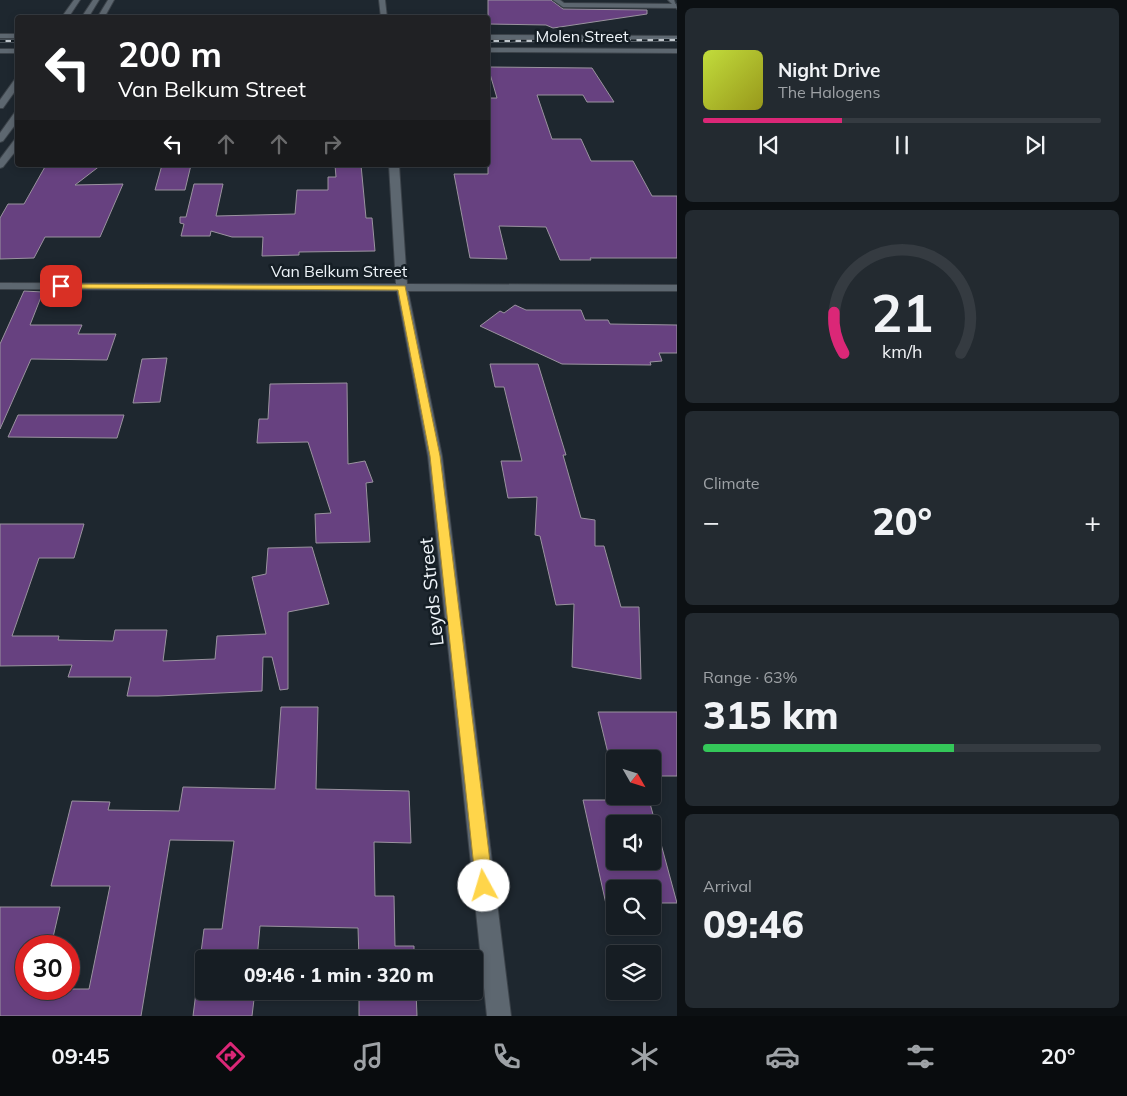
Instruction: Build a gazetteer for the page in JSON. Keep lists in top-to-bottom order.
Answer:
{
  "streets": {
    "street": ["Molen Street", "Van Belkum Street", "Leyds Street"]
  },
  "crossings": [
    ["Van Belkum Street", "Leyds Street"]
  ],
  "north": "bottom right",
  "page": {
    "turn": ["200 m", "Van Belkum Street"],
    "song": ["Night Drive", "The Halogens"],
    "tile": [
      "Climate",
      ["Range · 63%", "315 km"],
      ["Arrival", "09:46"]
    ],
    "heat": ["−", "20°", "+"],
    "limit": "30",
    "trip": "09:46 · 1 min · 320 m",
    "tabs": ["09:45", "20°"],
    "gauge": ["21", "km/h"]
  }
}
